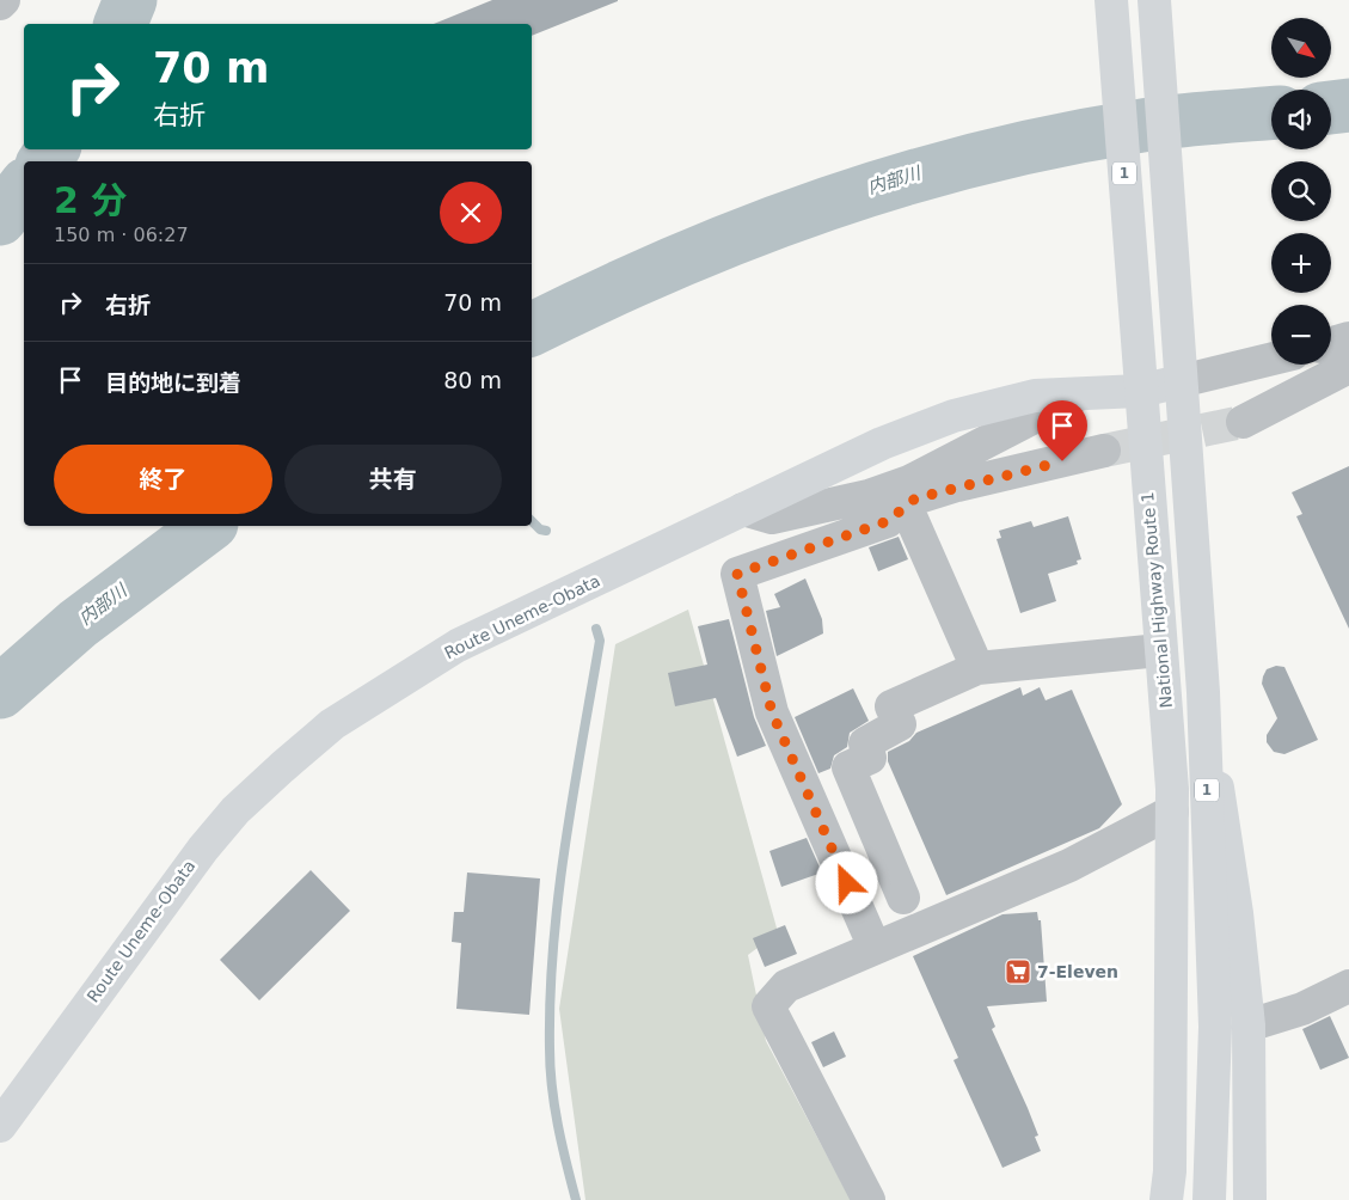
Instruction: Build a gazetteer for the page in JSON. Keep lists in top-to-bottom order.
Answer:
{
  "streets": {
    "main road": ["1", "National Highway Route 1", "Route Uneme-Obata"]
  },
  "crossings": [
    ["1", "Route Uneme-Obata"],
    ["National Highway Route 1", "Route Uneme-Obata"]
  ],
  "water": ["内部川"],
  "places": {
    "supermarket": ["7-Eleven"]
  },
  "north": "bottom right",
  "page": {
    "map_buttons": ["+", "−"],
    "turn": ["70 m", "右折"],
    "heading": ["2 分", "150 m · 06:27"],
    "list": [
      {
        "name": "右折",
        "value": "70 m"
      },
      {
        "name": "目的地に到着",
        "value": "80 m"
      }
    ],
    "buttons": ["終了", "共有"]
  }
}
